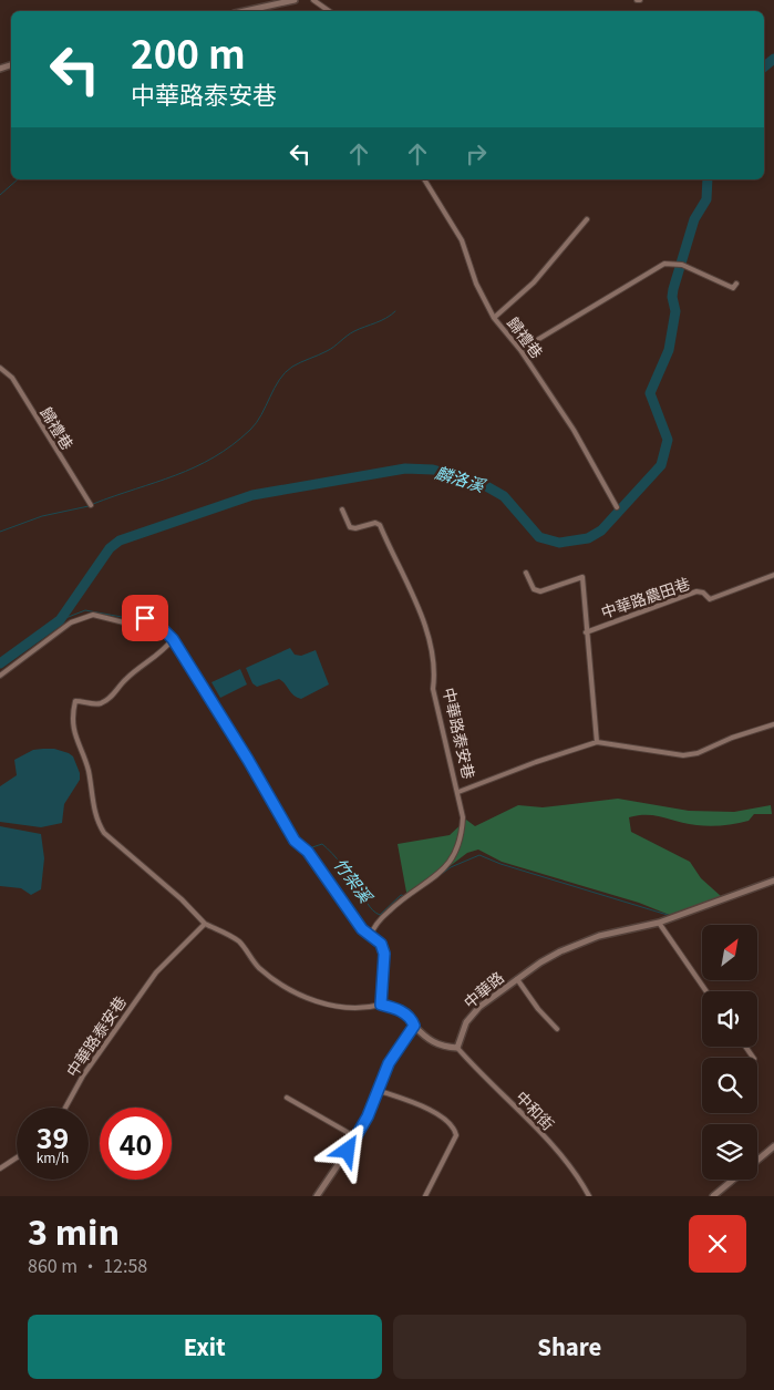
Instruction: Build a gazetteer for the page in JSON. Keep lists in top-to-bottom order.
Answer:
{
  "streets": {
    "street": [
      "歸禮巷",
      "中華路農田巷",
      "中華路泰安巷",
      "中華路",
      "中和街"
    ]
  },
  "crossings": [
    ["中華路", "中和街"]
  ],
  "water": ["麟洛溪", "竹架溪"],
  "north": "top right",
  "page": {
    "turn": ["200 m", "中華路泰安巷"],
    "speed": "39 km/h",
    "limit": "40",
    "heading": ["3 min", "860 m · 12:58"],
    "buttons": ["Exit", "Share"]
  }
}
